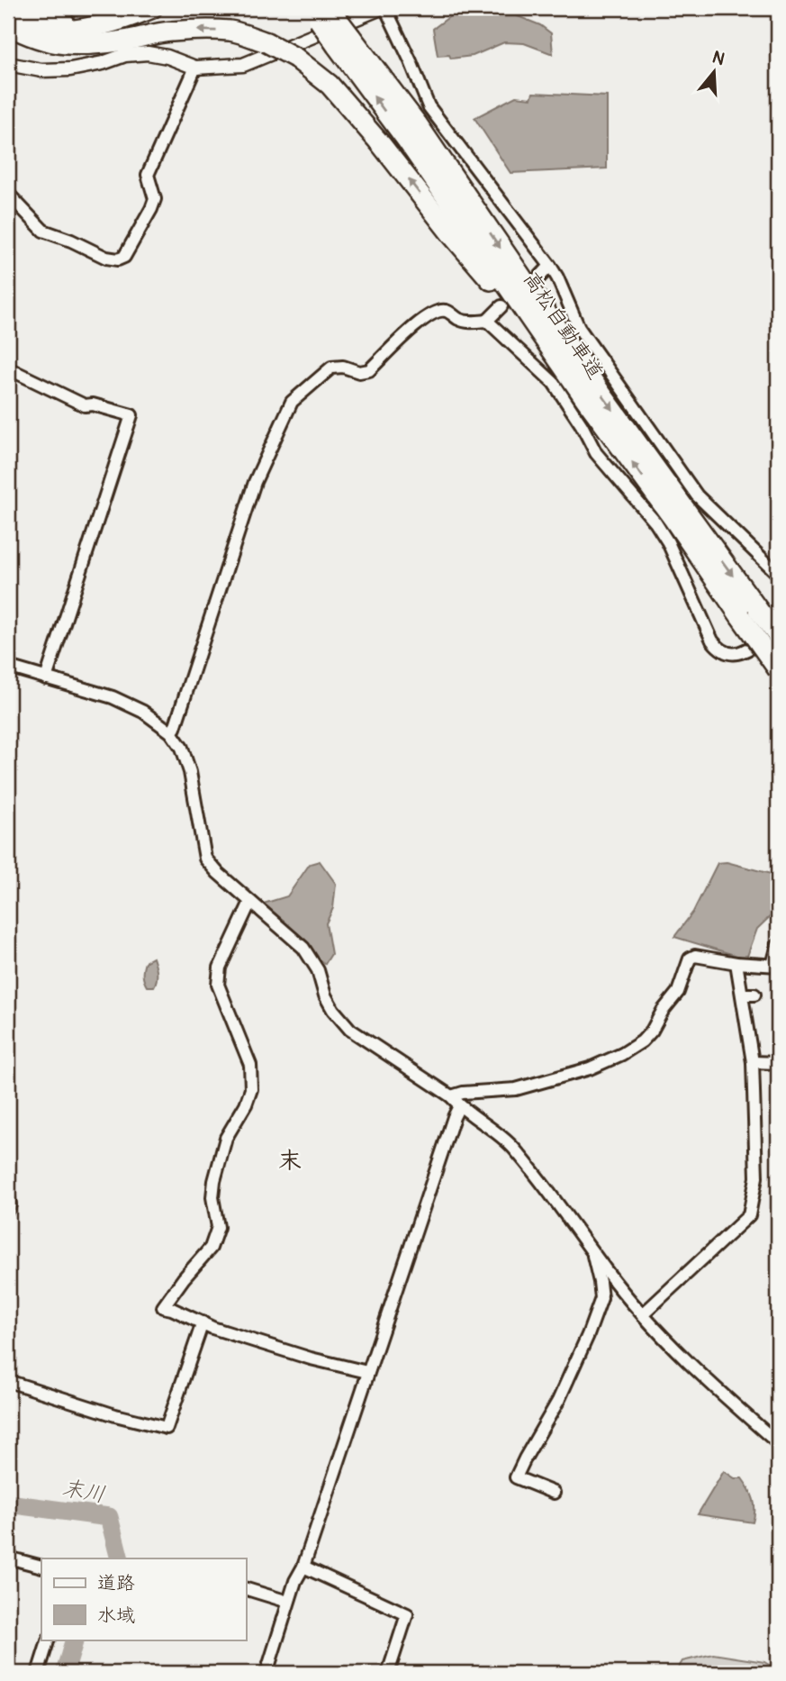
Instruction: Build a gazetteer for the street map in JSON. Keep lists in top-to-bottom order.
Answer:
{
  "streets": {
    "highway": ["高松自動車道"]
  },
  "districts": ["末"],
  "water": ["末川"],
  "legend": ["道路", "水域"],
  "north": "top"
}
